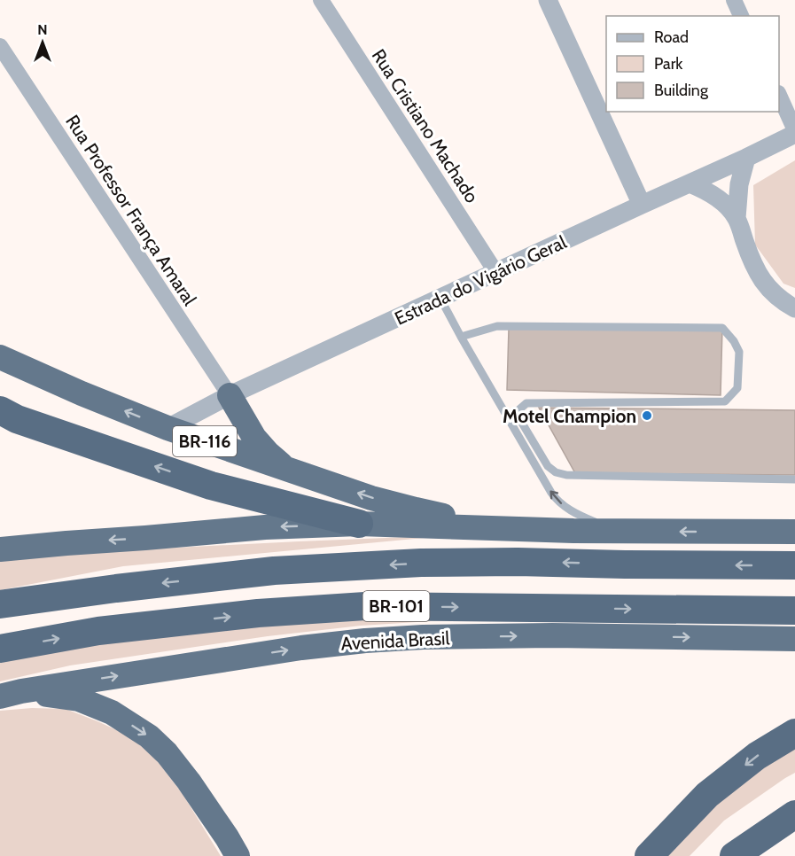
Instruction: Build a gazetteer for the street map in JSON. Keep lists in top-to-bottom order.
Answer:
{
  "streets": {
    "highway": ["BR-116", "BR-101", "Avenida Brasil"],
    "street": ["Rua Cristiano Machado", "Rua Professor França Amaral", "Estrada do Vigário Geral"]
  },
  "crossings": [
    ["Rua Cristiano Machado", "Estrada do Vigário Geral"],
    ["Rua Professor França Amaral", "Estrada do Vigário Geral"],
    ["Estrada do Vigário Geral", "BR-116"]
  ],
  "places": ["Motel Champion"],
  "legend": ["Road", "Park", "Building"],
  "north": "top"
}
